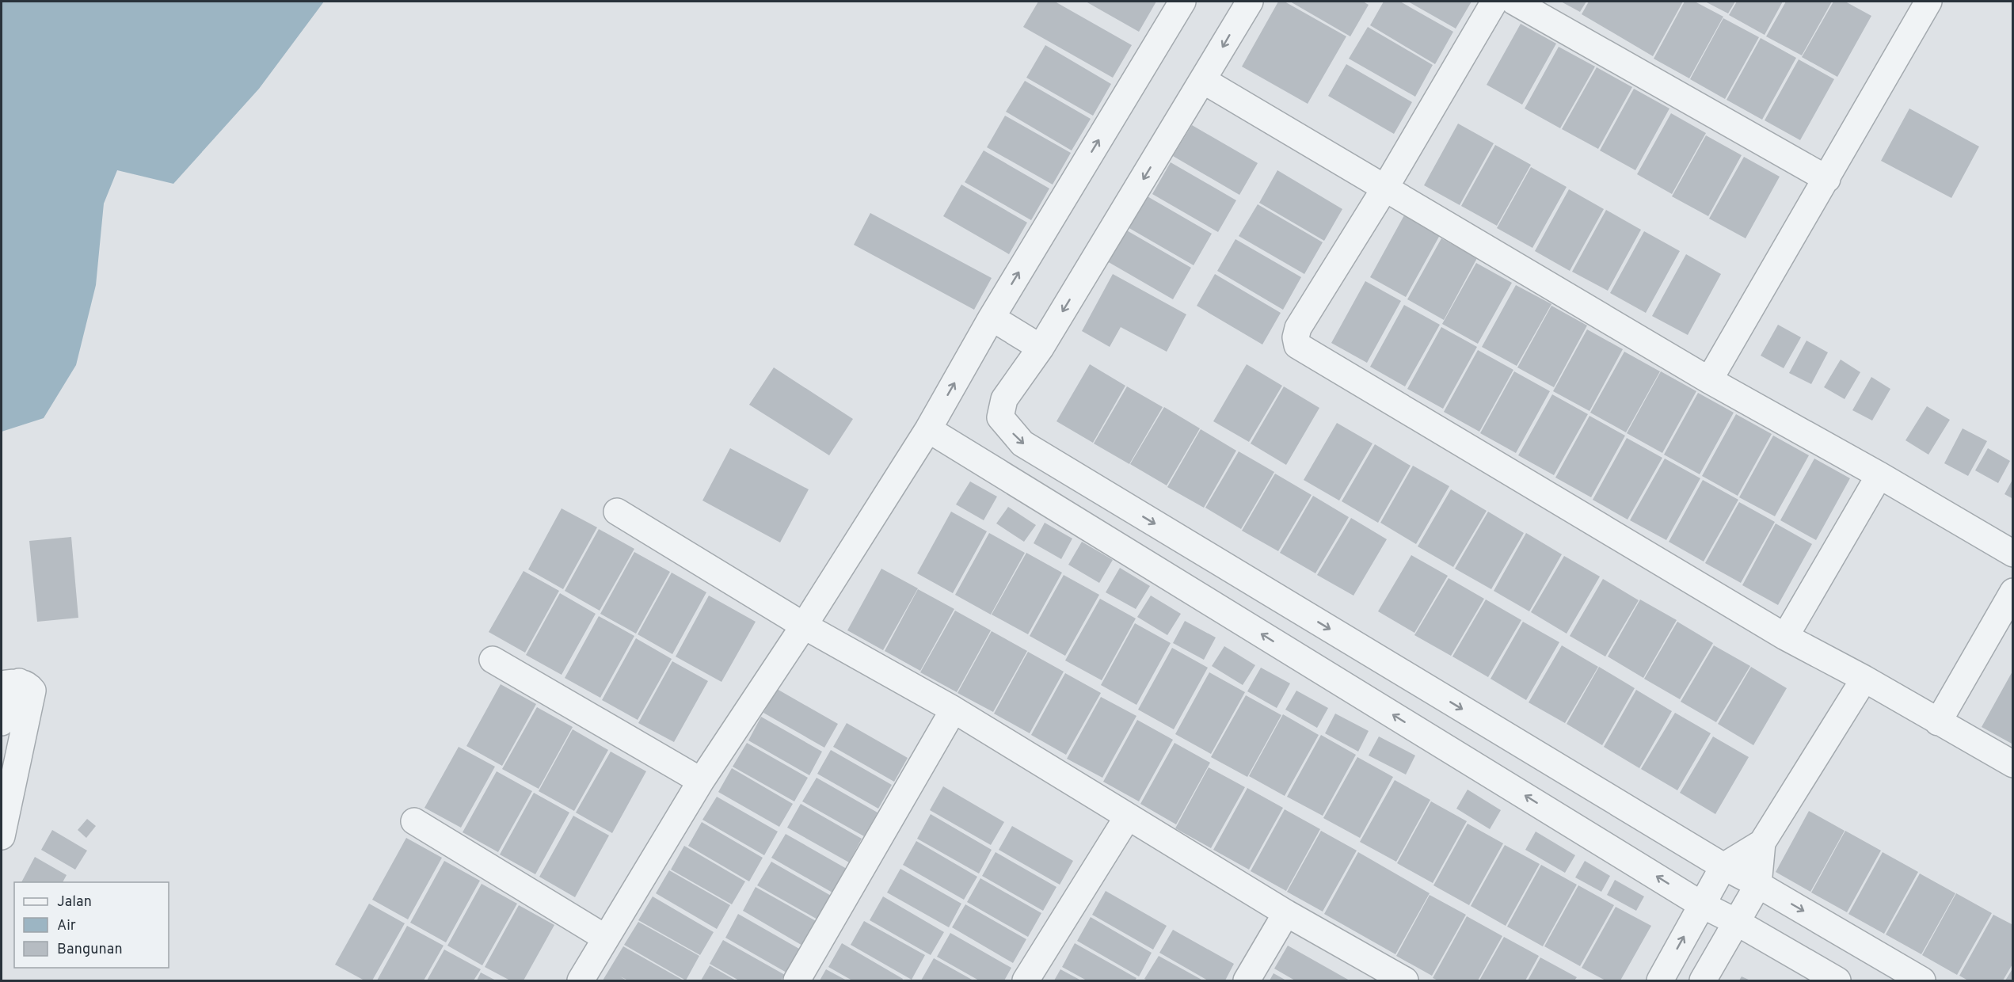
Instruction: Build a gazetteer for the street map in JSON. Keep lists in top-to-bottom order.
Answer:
{
  "legend": ["Jalan", "Air", "Bangunan"]
}
